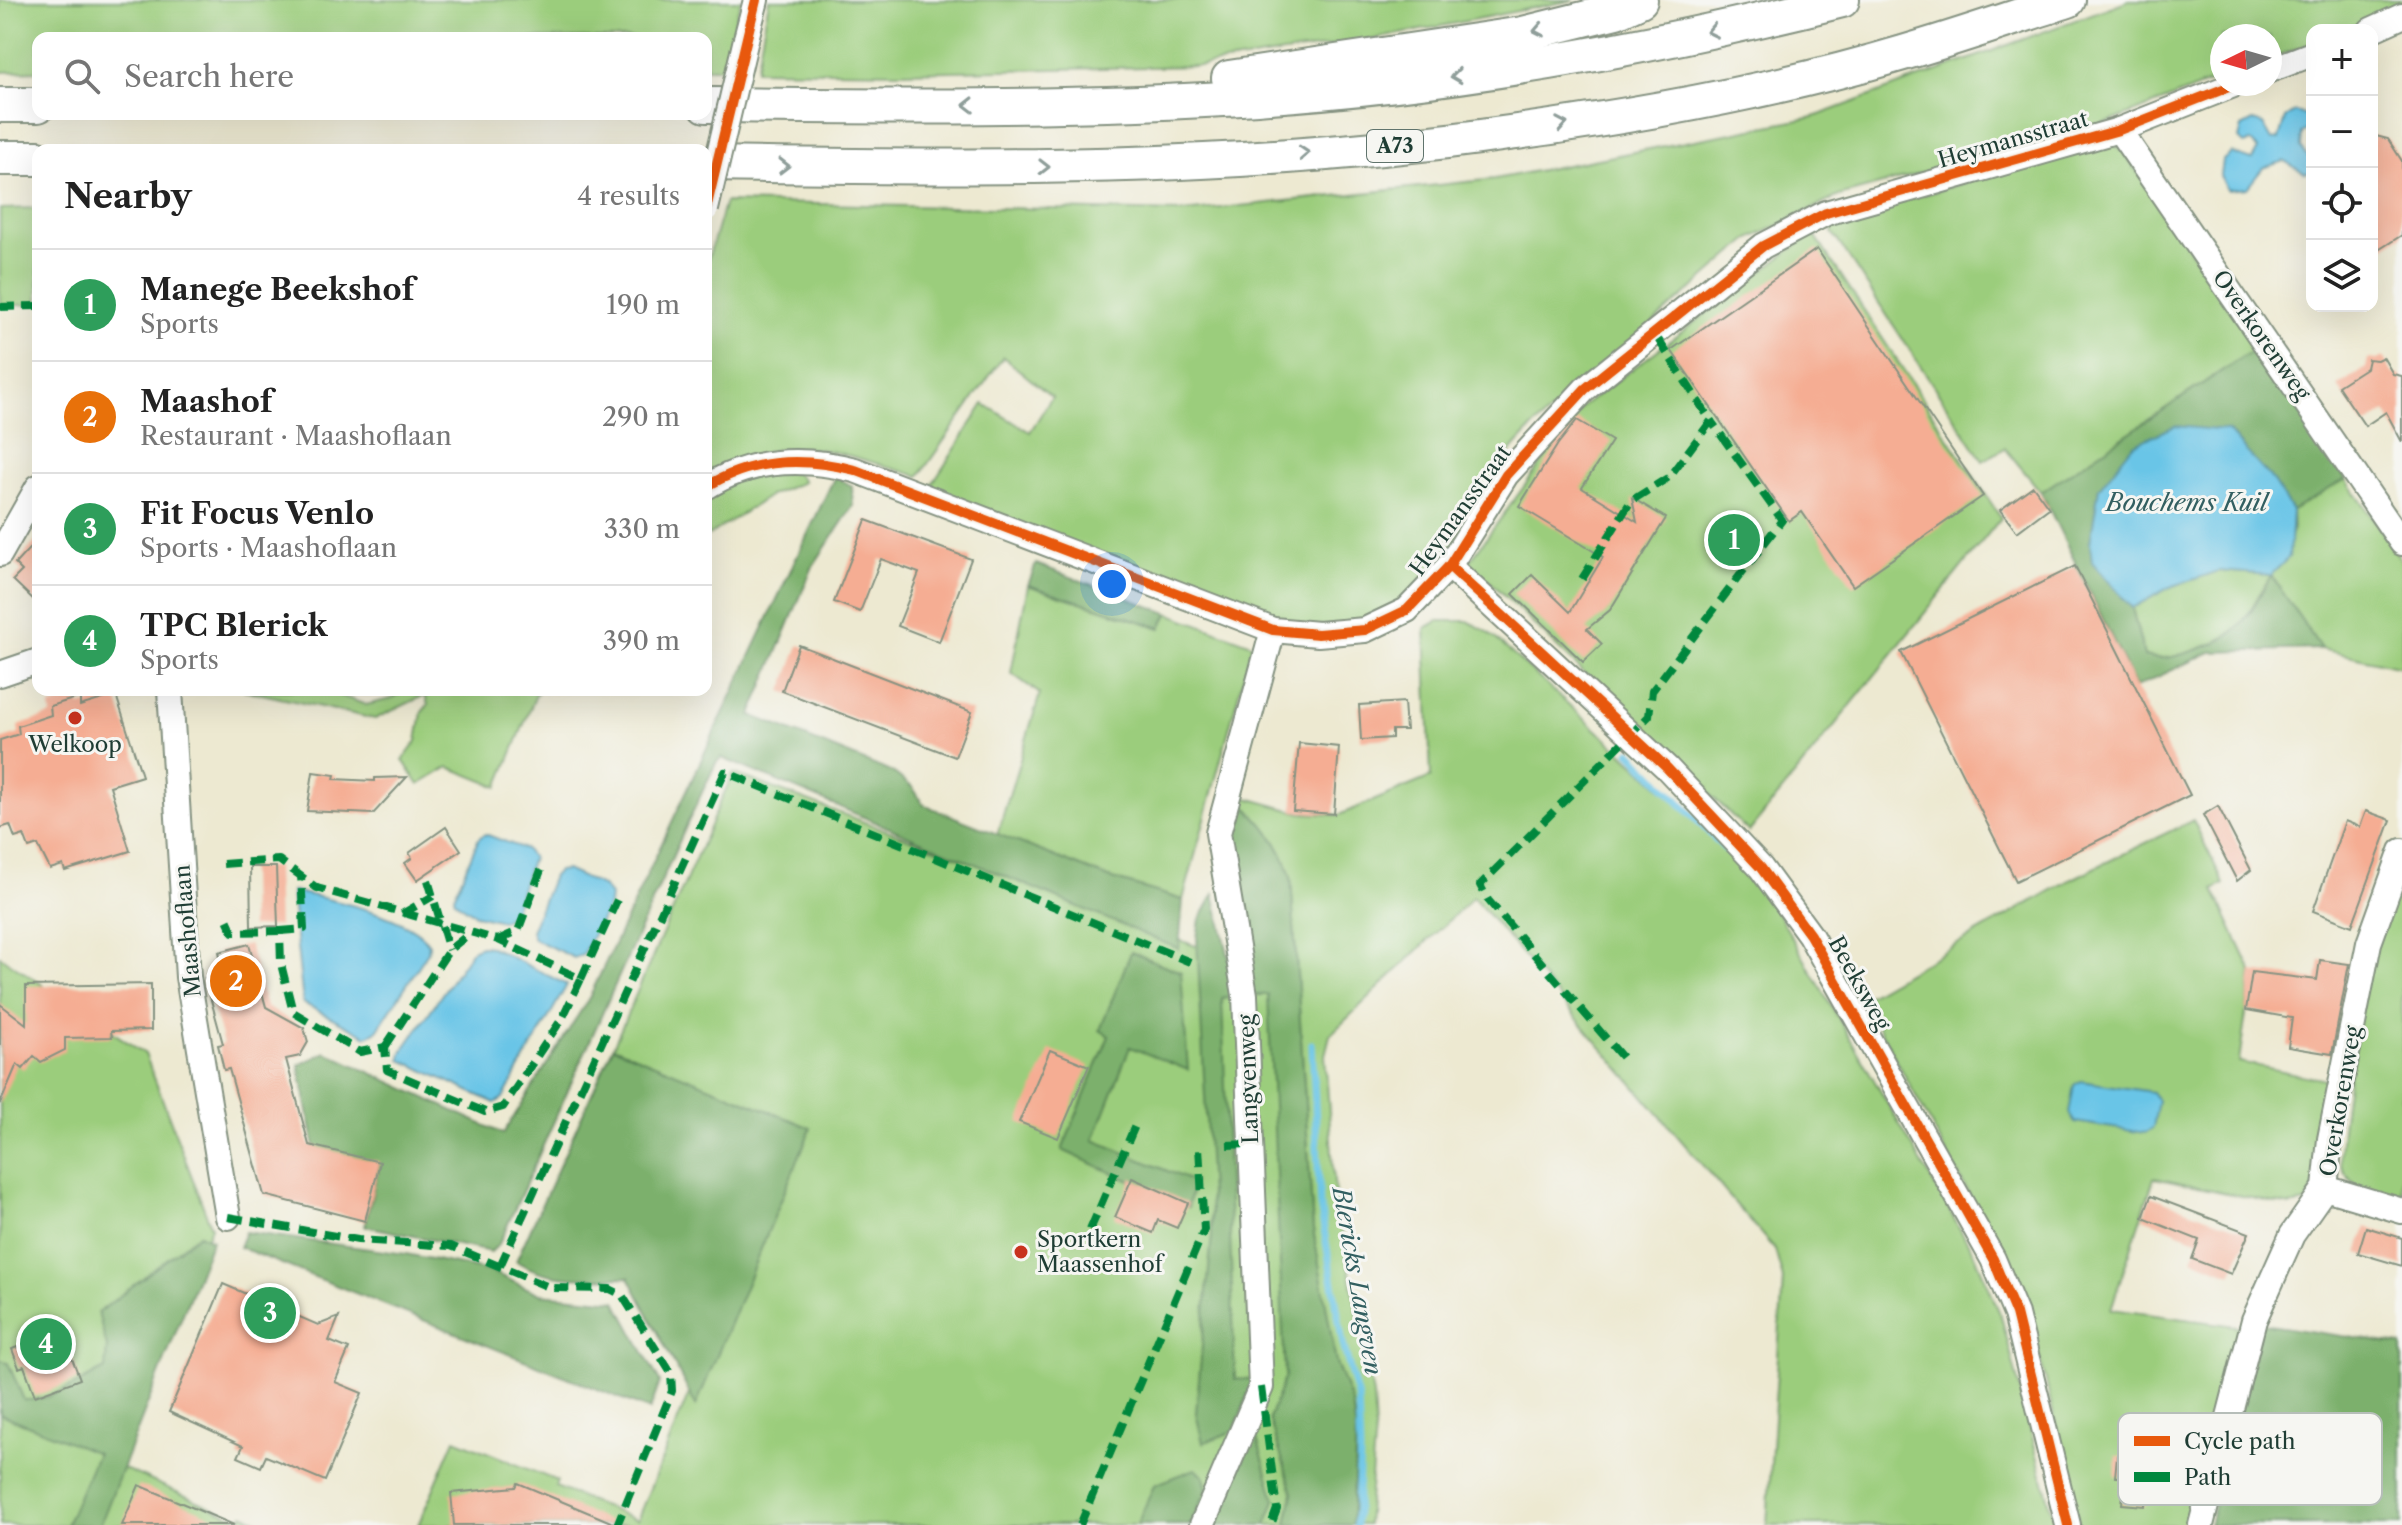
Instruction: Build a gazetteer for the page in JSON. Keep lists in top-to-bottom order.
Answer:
{
  "streets": {
    "highway": ["A73"],
    "street": [
      "Heymansstraat",
      "Overkorenweg",
      "Maashoflaan",
      "Beeksweg",
      "Langvenweg"
    ]
  },
  "crossings": [
    ["Heymansstraat", "Overkorenweg"],
    ["Heymansstraat", "Beeksweg"],
    ["Heymansstraat", "Langvenweg"]
  ],
  "water": ["Bouchems Kuil", "Blericks Langven"],
  "places": ["Welkoop", "Sportkern Maassenhof"],
  "legend": ["Cycle path", "Path"],
  "north": "left",
  "page": {
    "map_buttons": ["+", "−"],
    "search": "Search here",
    "heading": ["Nearby", "4 results"],
    "list": [
      {
        "mark": "1",
        "name": "Manege Beekshof",
        "note": "Sports",
        "value": "190 m"
      },
      {
        "mark": "2",
        "name": "Maashof",
        "note": "Restaurant · Maashoflaan",
        "value": "290 m"
      },
      {
        "mark": "3",
        "name": "Fit Focus Venlo",
        "note": "Sports · Maashoflaan",
        "value": "330 m"
      },
      {
        "mark": "4",
        "name": "TPC Blerick",
        "note": "Sports",
        "value": "390 m"
      }
    ],
    "pins": [
      "1",
      "2",
      "3",
      "4"
    ]
  }
}
